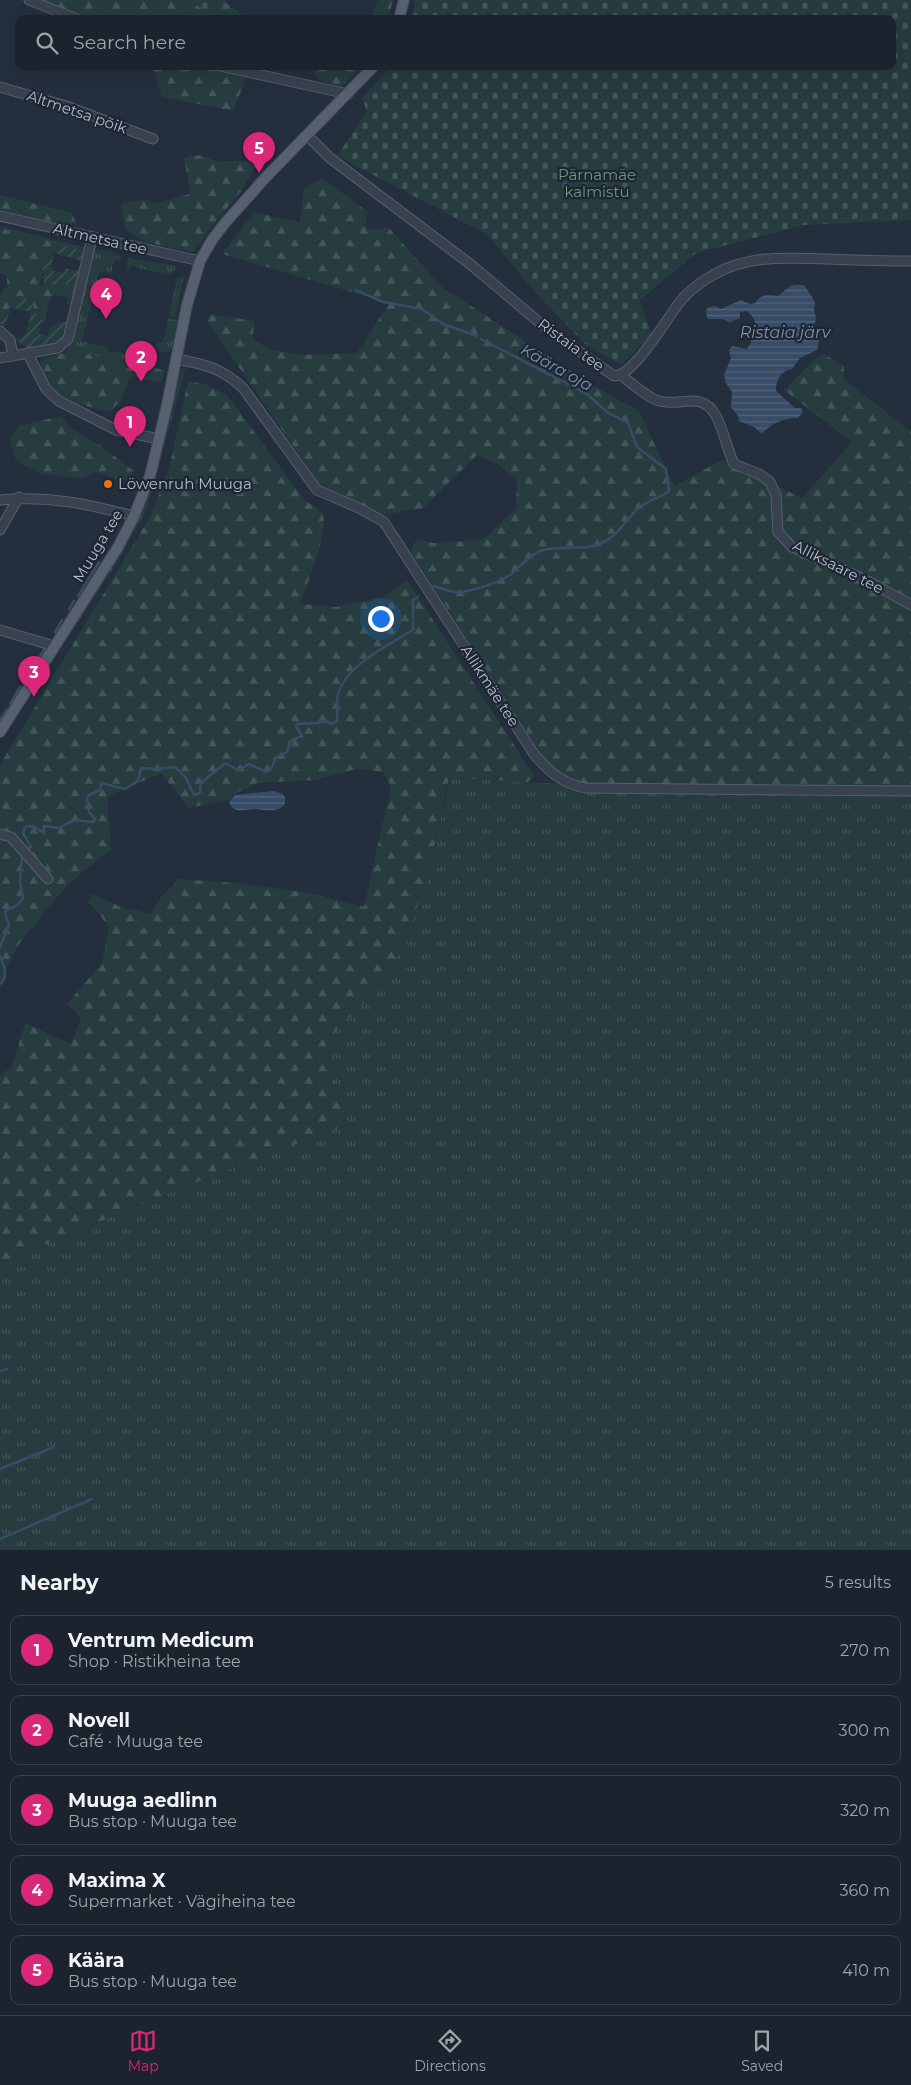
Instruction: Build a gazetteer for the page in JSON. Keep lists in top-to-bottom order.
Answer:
{
  "streets": {
    "main road": ["Muuga tee"],
    "street": [
      "Altmetsa põik",
      "Altmetsa tee",
      "Ristaia tee",
      "Alliksaare tee",
      "Allikmäe tee"
    ]
  },
  "crossings": [
    ["Altmetsa tee", "Muuga tee"],
    ["Ristaia tee", "Muuga tee"],
    ["Ristaia tee", "Alliksaare tee"],
    ["Muuga tee", "Allikmäe tee"]
  ],
  "water": ["Ristaia järv", "Käära oja"],
  "parks": ["Pärnamäe kalmistu"],
  "places": ["Löwenruh Muuga"],
  "page": {
    "search": "Search here",
    "pins": [
      "5",
      "4",
      "2",
      "1",
      "3"
    ],
    "heading": ["Nearby", "5 results"],
    "list": [
      {
        "mark": "1",
        "name": "Ventrum Medicum",
        "note": "Shop · Ristikheina tee",
        "value": "270 m"
      },
      {
        "mark": "2",
        "name": "Novell",
        "note": "Café · Muuga tee",
        "value": "300 m"
      },
      {
        "mark": "3",
        "name": "Muuga aedlinn",
        "note": "Bus stop · Muuga tee",
        "value": "320 m"
      },
      {
        "mark": "4",
        "name": "Maxima X",
        "note": "Supermarket · Vägiheina tee",
        "value": "360 m"
      },
      {
        "mark": "5",
        "name": "Käära",
        "note": "Bus stop · Muuga tee",
        "value": "410 m"
      }
    ],
    "nav": ["Map", "Directions", "Saved"]
  }
}
